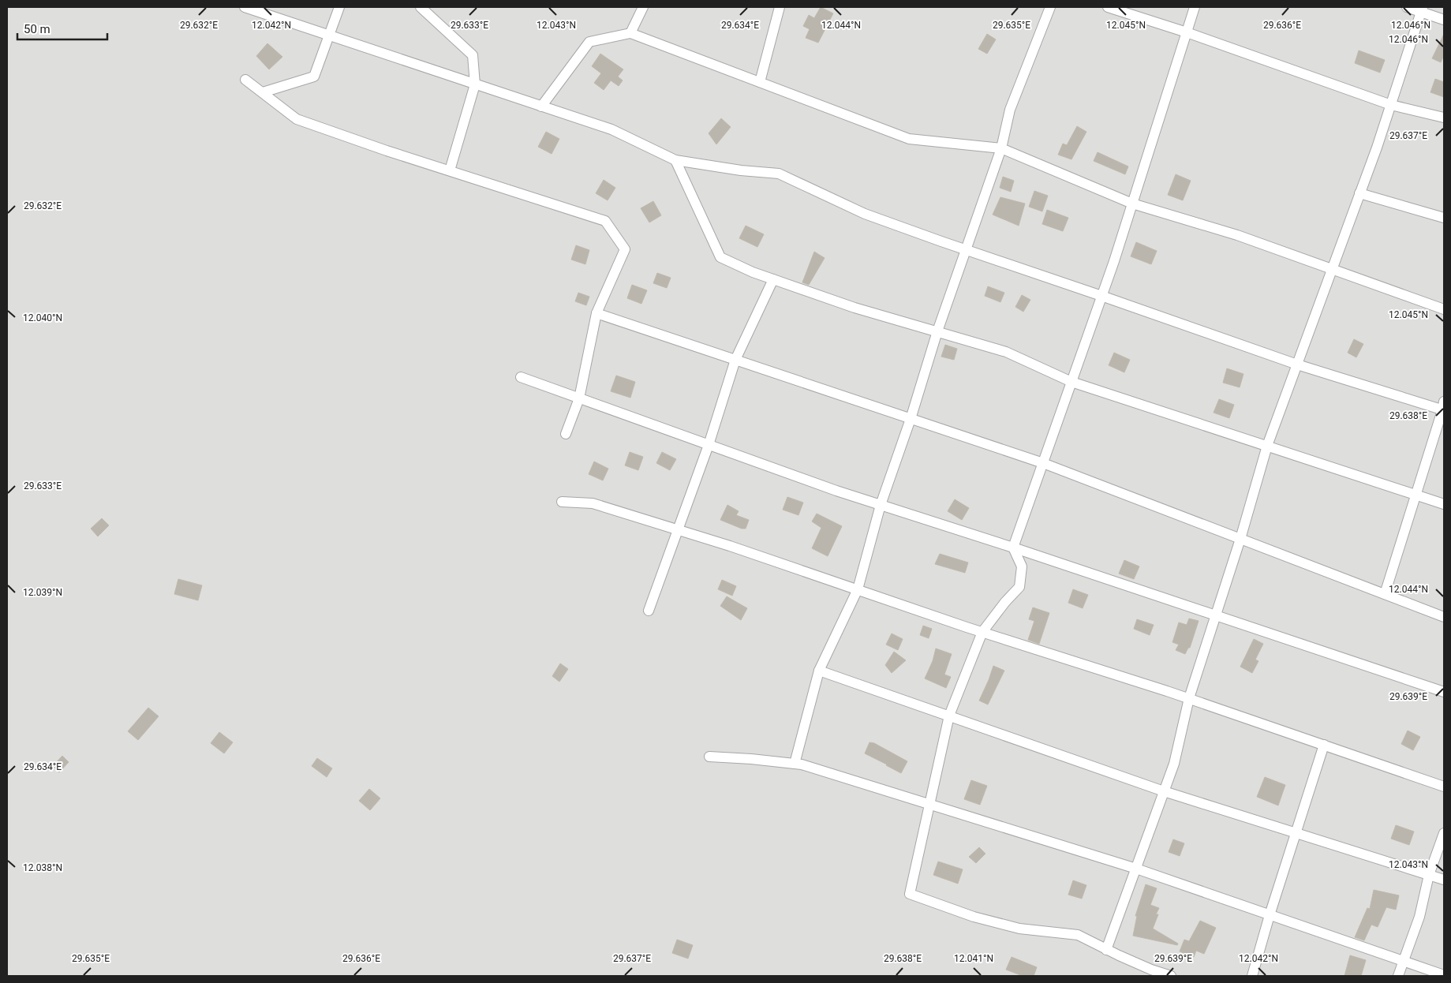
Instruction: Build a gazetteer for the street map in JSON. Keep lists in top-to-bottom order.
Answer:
{
  "scale_bar": "50 m",
  "coordinates": [
    "12.046°N",
    "12.042°N",
    "12.043°N",
    "12.044°N",
    "12.045°N",
    "29.632°E",
    "29.633°E",
    "29.634°E",
    "29.635°E",
    "29.636°E",
    "29.637°E",
    "12.040°N",
    "29.638°E",
    "12.039°N",
    "29.639°E",
    "12.038°N",
    "12.041°N"
  ]
}
